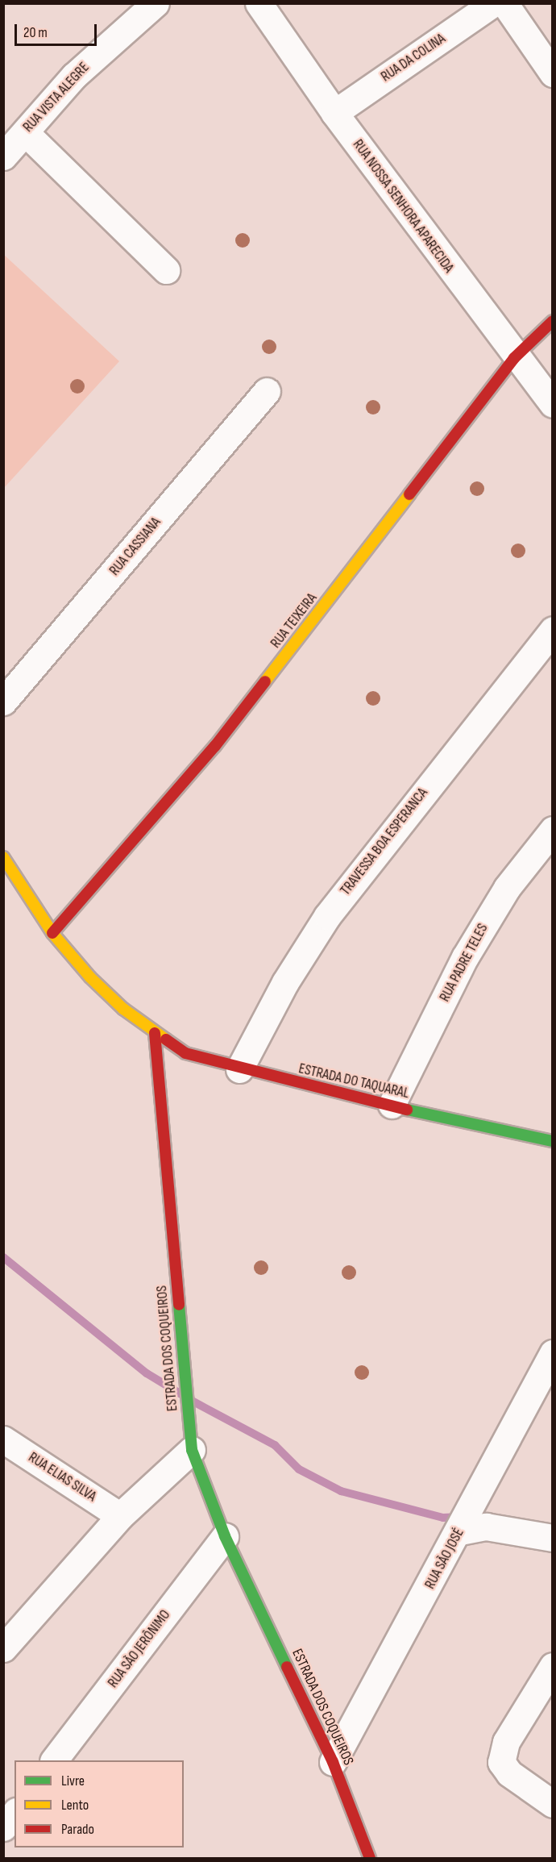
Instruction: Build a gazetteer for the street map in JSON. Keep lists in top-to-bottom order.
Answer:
{
  "streets": {
    "street": [
      "RUA DA COLINA",
      "RUA VISTA ALEGRE",
      "RUA NOSSA SENHORA APARECIDA",
      "RUA CASSIANA",
      "RUA TEIXEIRA",
      "TRAVESSA BOA ESPERANCA",
      "RUA PADRE TELES",
      "ESTRADA DO TAQUARAL",
      "ESTRADA DOS COQUEIROS",
      "RUA ELIAS SILVA",
      "RUA SÃO JOSÉ",
      "RUA SÃO JERÔNIMO"
    ]
  },
  "crossings": [
    ["RUA DA COLINA", "RUA NOSSA SENHORA APARECIDA"],
    ["RUA NOSSA SENHORA APARECIDA", "RUA TEIXEIRA"],
    ["TRAVESSA BOA ESPERANCA", "ESTRADA DO TAQUARAL"],
    ["RUA PADRE TELES", "ESTRADA DO TAQUARAL"],
    ["ESTRADA DO TAQUARAL", "ESTRADA DOS COQUEIROS"],
    ["ESTRADA DOS COQUEIROS", "RUA SÃO JOSÉ"],
    ["ESTRADA DOS COQUEIROS", "RUA SÃO JERÔNIMO"]
  ],
  "legend": ["Livre", "Lento", "Parado"],
  "scale_bar": "20 m"
}
